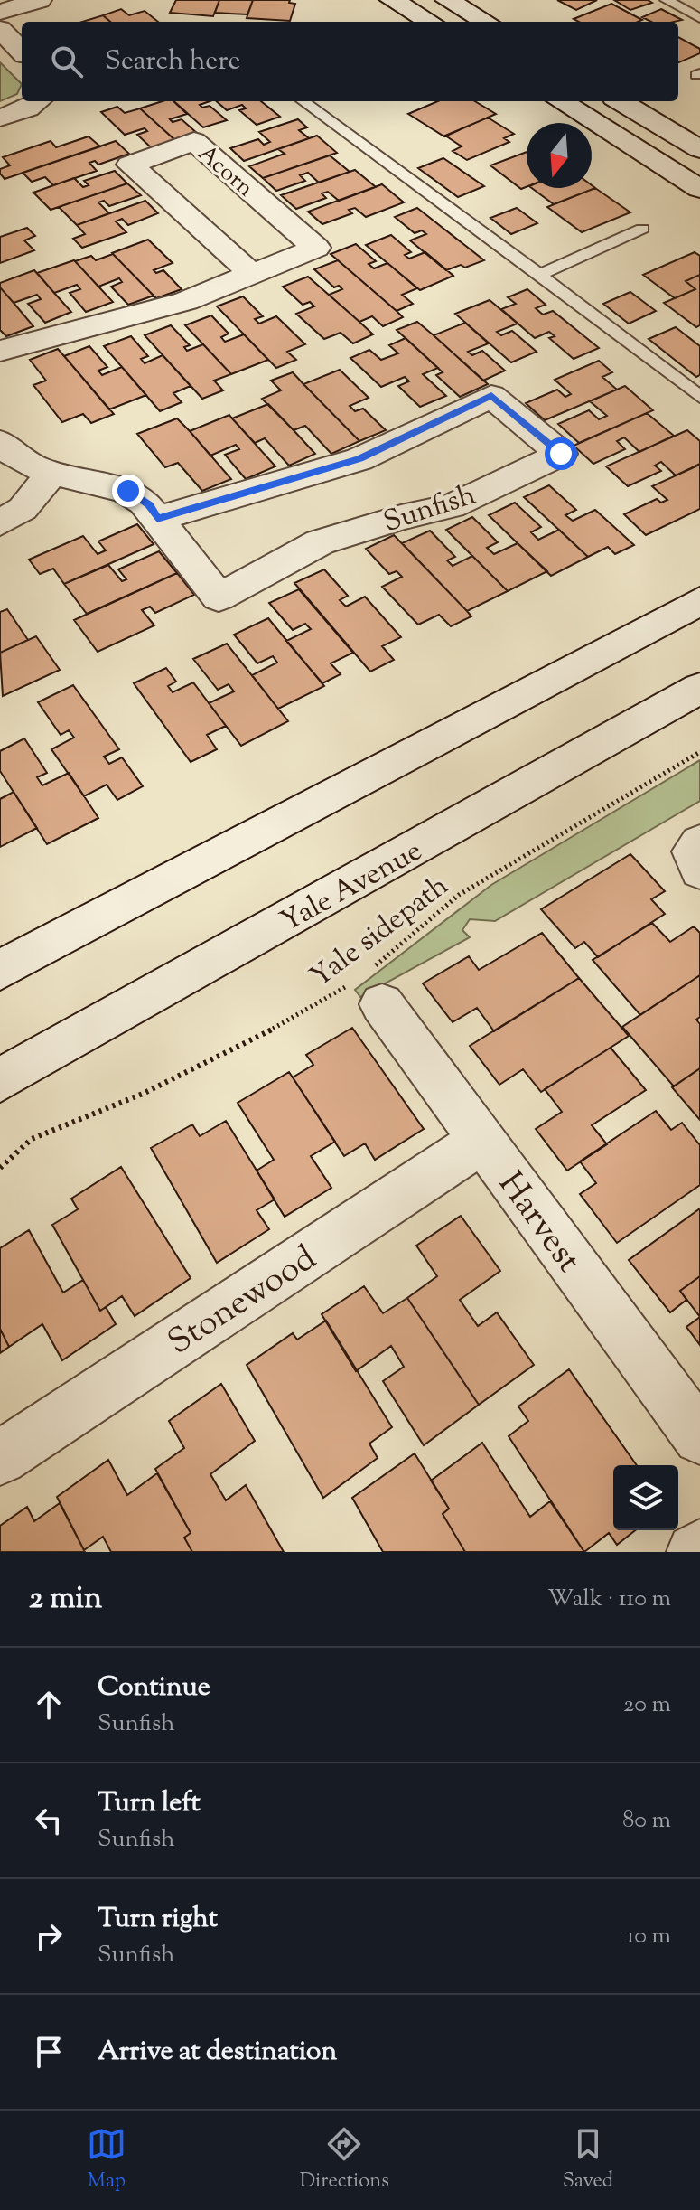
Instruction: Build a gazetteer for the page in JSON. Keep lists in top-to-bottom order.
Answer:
{
  "streets": {
    "street": [
      "Acorn",
      "Sunfish",
      "Yale Avenue",
      "Harvest",
      "Stonewood"
    ],
    "path": ["Yale sidepath"]
  },
  "crossings": [
    ["Yale sidepath", "Harvest"],
    ["Harvest", "Stonewood"]
  ],
  "north": "bottom",
  "page": {
    "search": "Search here",
    "heading": ["2 min", "Walk · 110 m"],
    "list": [
      ["Continue", "Sunfish", "20 m"],
      ["Turn left", "Sunfish", "80 m"],
      ["Turn right", "Sunfish", "10 m"],
      "Arrive at destination"
    ],
    "nav": ["Map", "Directions", "Saved"]
  }
}
